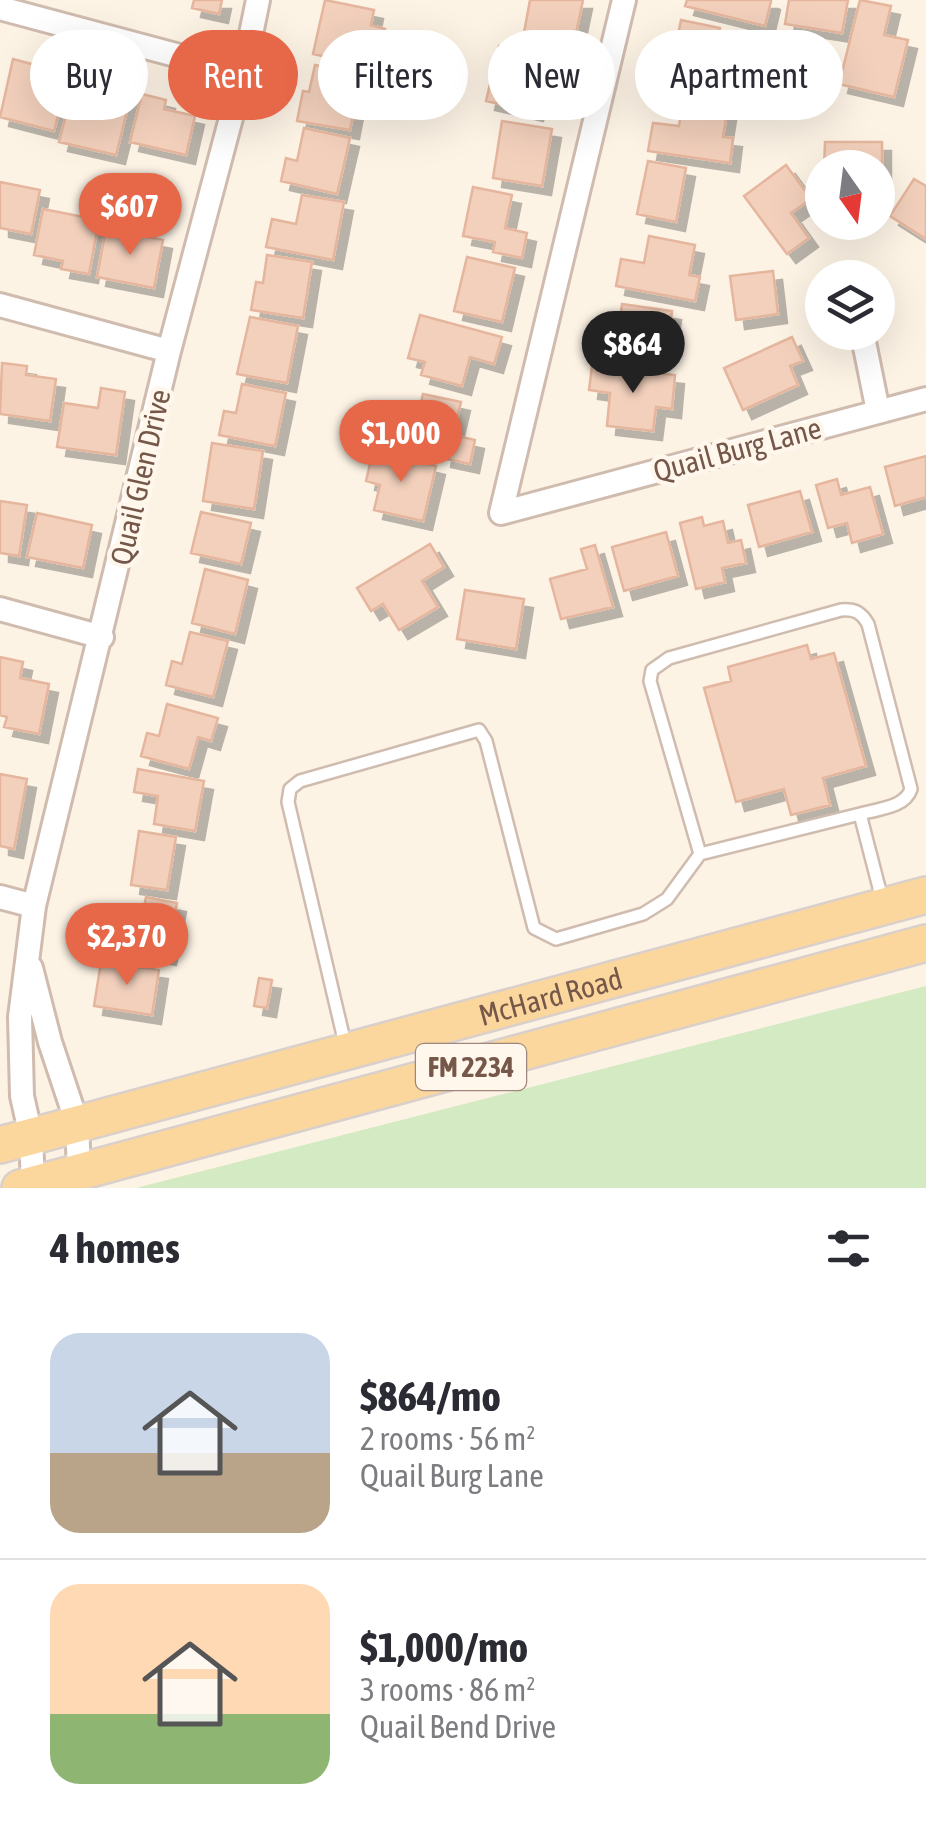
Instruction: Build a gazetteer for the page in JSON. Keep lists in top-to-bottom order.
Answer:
{
  "streets": {
    "main road": ["McHard Road", "FM 2234"],
    "street": ["Quail Burg Lane", "Quail Glen Drive"]
  },
  "crossings": [
    ["Quail Glen Drive", "McHard Road"]
  ],
  "north": "bottom",
  "page": {
    "chip": [
      "Buy",
      "Rent",
      "Filters",
      "New",
      "Apartment"
    ],
    "price": [
      "$607",
      "$864",
      "$1,000",
      "$2,370"
    ],
    "heading": "4 homes",
    "list": [
      {
        "name": "$864/mo",
        "note": "2 rooms · 56 m² · Quail Burg Lane"
      },
      {
        "name": "$1,000/mo",
        "note": "3 rooms · 86 m² · Quail Bend Drive"
      }
    ]
  }
}
